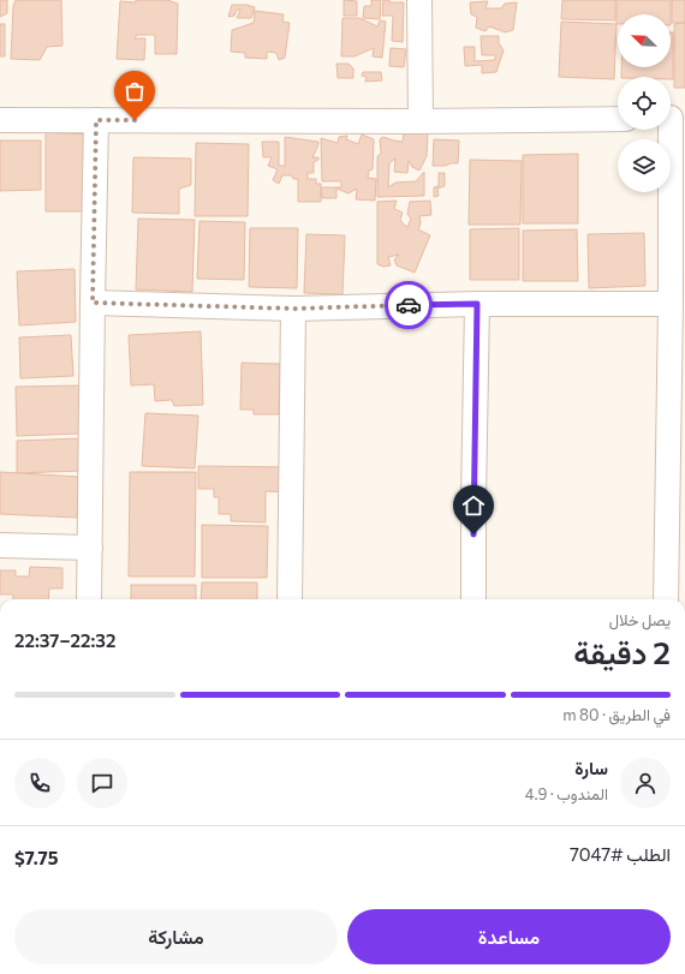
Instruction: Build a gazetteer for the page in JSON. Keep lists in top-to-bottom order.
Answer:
{
  "north": "top left",
  "page": {
    "heading": ["2 دقيقة", "يصل خلال", "22:32–22:37"],
    "panel": [
      "سارة",
      "المندوب · 4.9",
      "الطلب #7047",
      "$7.75"
    ],
    "bar": "في الطريق · 80 m",
    "buttons": ["مساعدة", "مشاركة"]
  }
}
